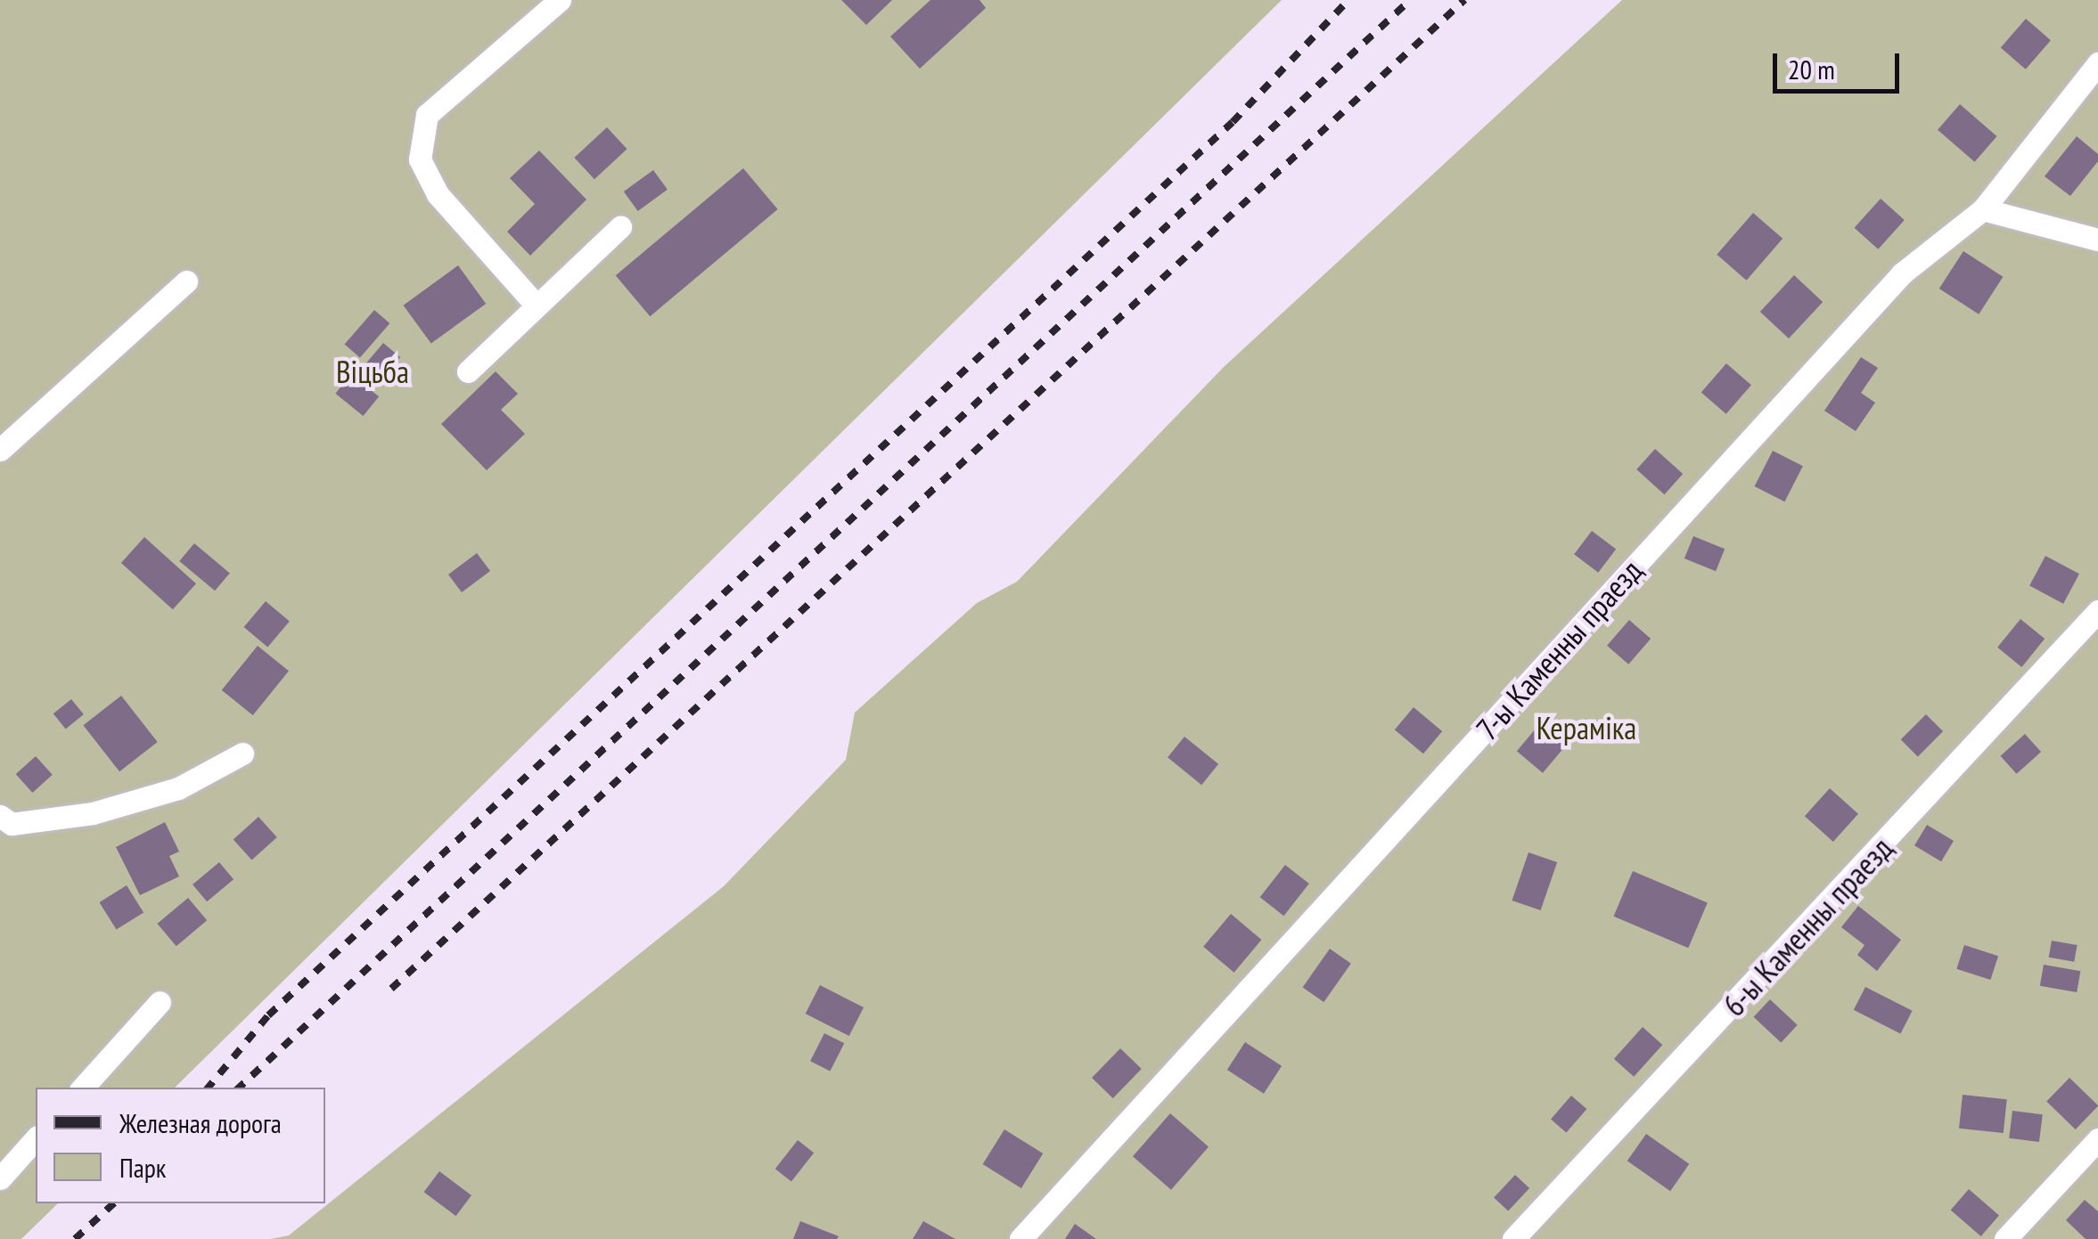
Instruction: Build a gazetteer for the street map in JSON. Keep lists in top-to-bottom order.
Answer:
{
  "streets": {
    "lane": ["7-ы Каменны праезд", "6-ы Каменны праезд"]
  },
  "parks": ["Віцьба", "Кераміка"],
  "legend": ["Железная дорога", "Парк"],
  "scale_bar": "20 m"
}
